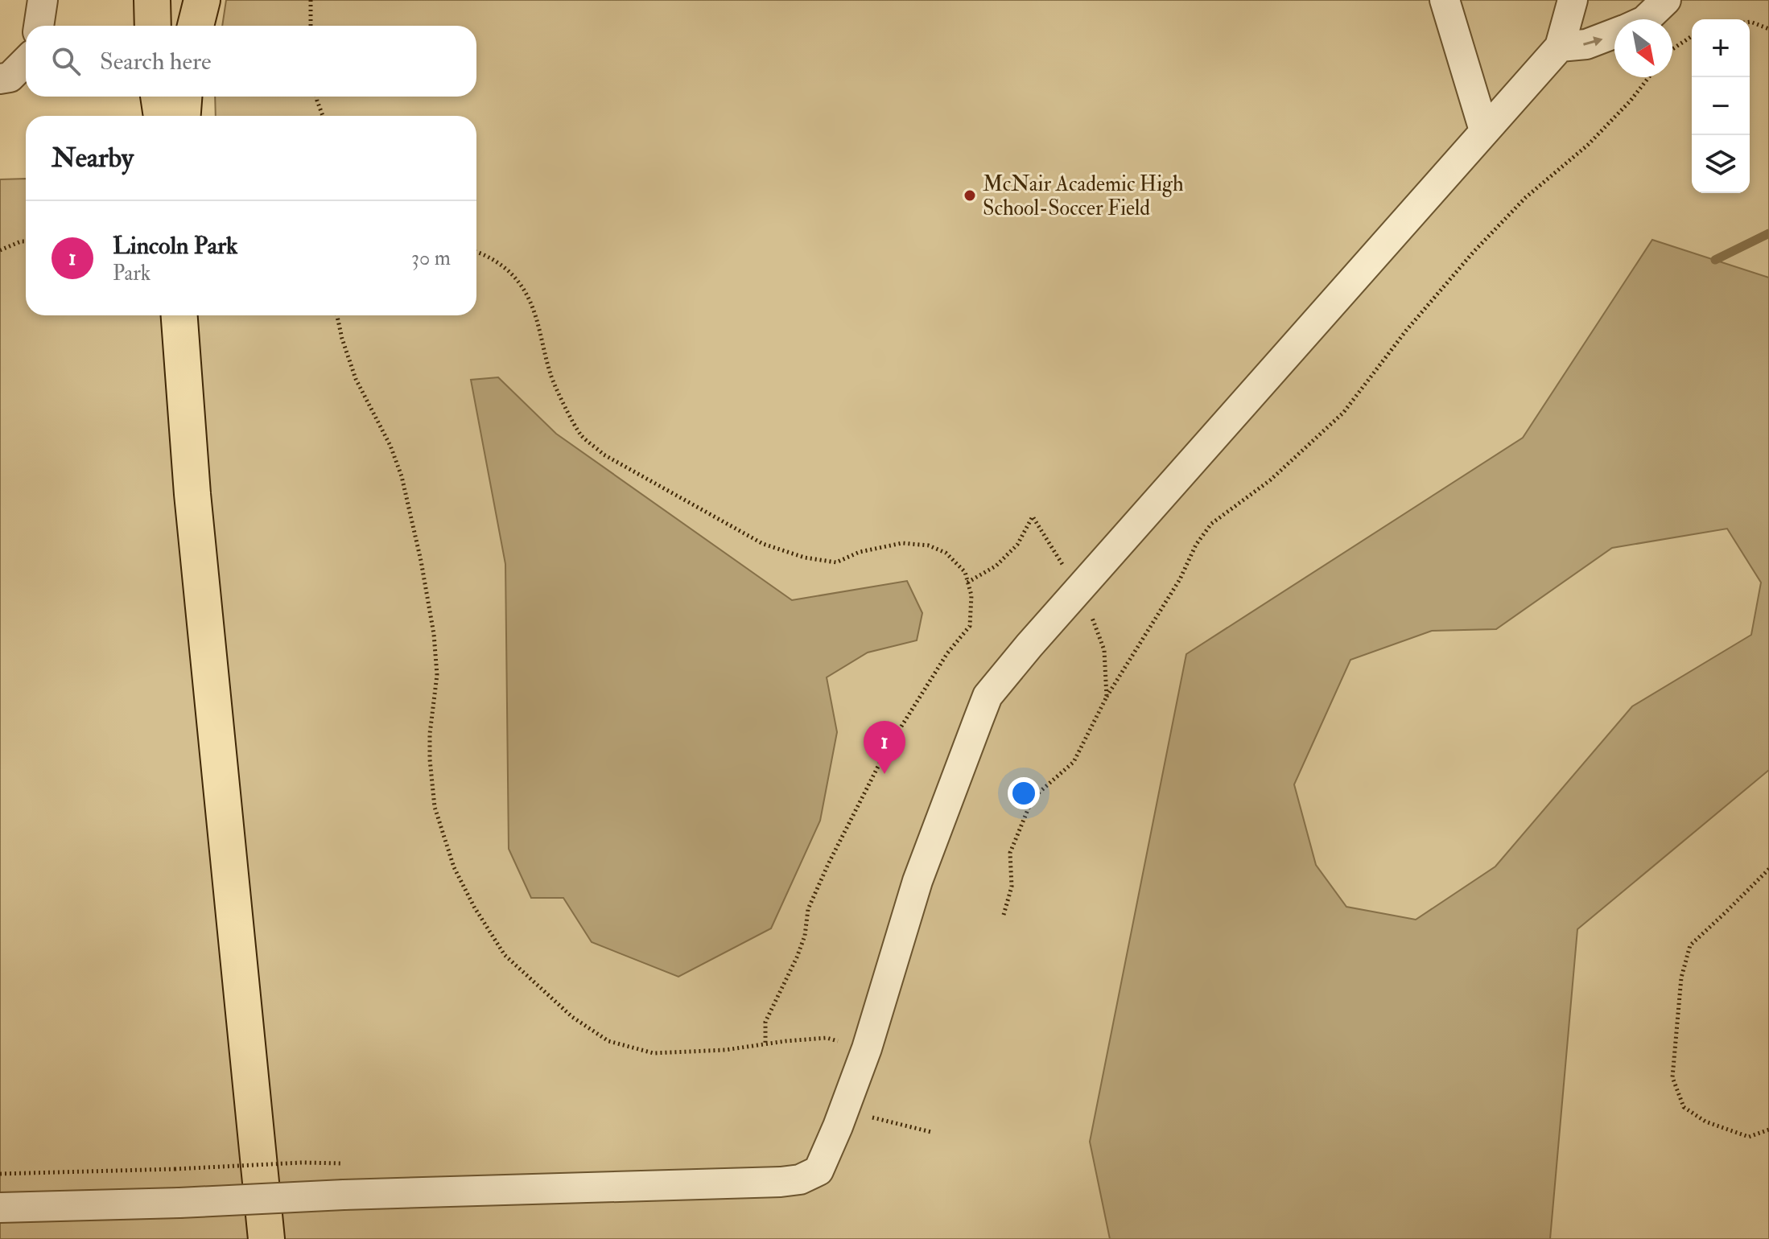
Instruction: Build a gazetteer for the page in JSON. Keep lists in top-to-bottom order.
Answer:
{
  "places": ["McNair Academic High School-Soccer Field"],
  "north": "bottom right",
  "page": {
    "map_buttons": ["+", "−"],
    "search": "Search here",
    "heading": "Nearby",
    "list": [
      {
        "mark": "1",
        "name": "Lincoln Park",
        "note": "Park",
        "value": "30 m"
      }
    ],
    "pins": "1"
  }
}
